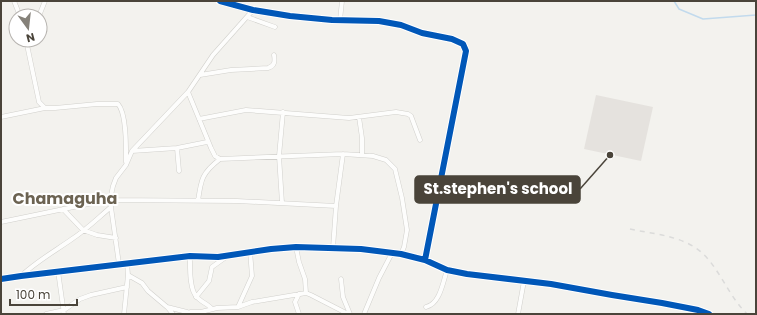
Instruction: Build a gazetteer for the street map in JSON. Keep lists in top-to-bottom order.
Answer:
{
  "districts": ["Chamaguha"],
  "places": ["St.stephen's school"],
  "scale_bar": "100 m",
  "north": "bottom"
}
